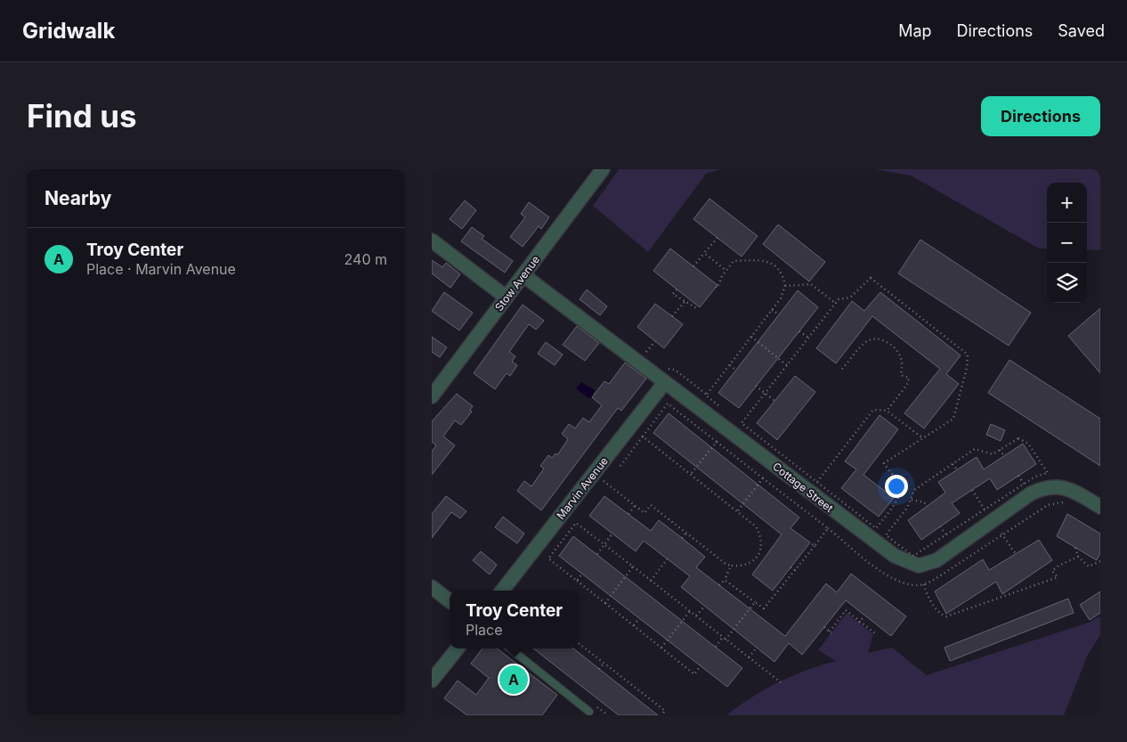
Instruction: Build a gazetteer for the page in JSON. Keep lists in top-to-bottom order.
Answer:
{
  "streets": {
    "street": ["Stow Avenue", "Cottage Street", "Marvin Avenue"]
  },
  "crossings": [
    ["Stow Avenue", "Cottage Street"],
    ["Cottage Street", "Marvin Avenue"]
  ],
  "page": {
    "header": "Gridwalk",
    "nav": ["Map", "Directions", "Saved"],
    "buttons": "Directions",
    "title": "Find us",
    "heading": "Nearby",
    "map_buttons": ["+", "−"],
    "list": [
      {
        "mark": "A",
        "name": "Troy Center",
        "note": "Place · Marvin Avenue",
        "value": "240 m"
      }
    ],
    "popup": ["Troy Center", "Place"],
    "pins": "A"
  }
}
